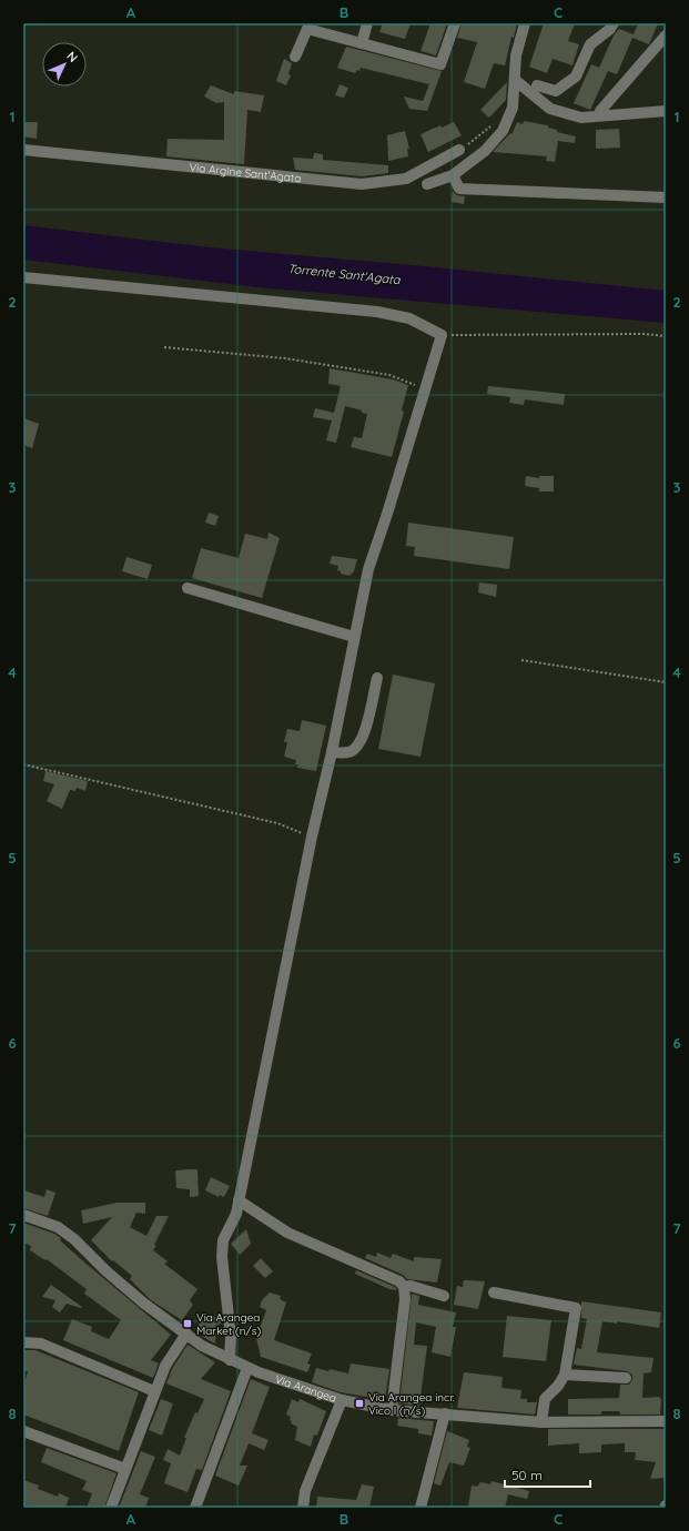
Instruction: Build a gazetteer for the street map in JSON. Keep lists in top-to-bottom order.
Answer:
{
  "streets": {
    "street": ["Via Argine Sant'Agata", "Via Arangea"]
  },
  "water": ["Torrente Sant'Agata"],
  "places": {
    "transit": ["Via Arangea Market (n/s)", "Via Arangea incr. Vico I (n/s)"]
  },
  "scale_bar": "50 m",
  "north": "top right",
  "grid": {
    "columns": ["A", "B", "C"],
    "rows": [
      "1",
      "2",
      "3",
      "4",
      "5",
      "6",
      "7",
      "8"
    ]
  }
}
